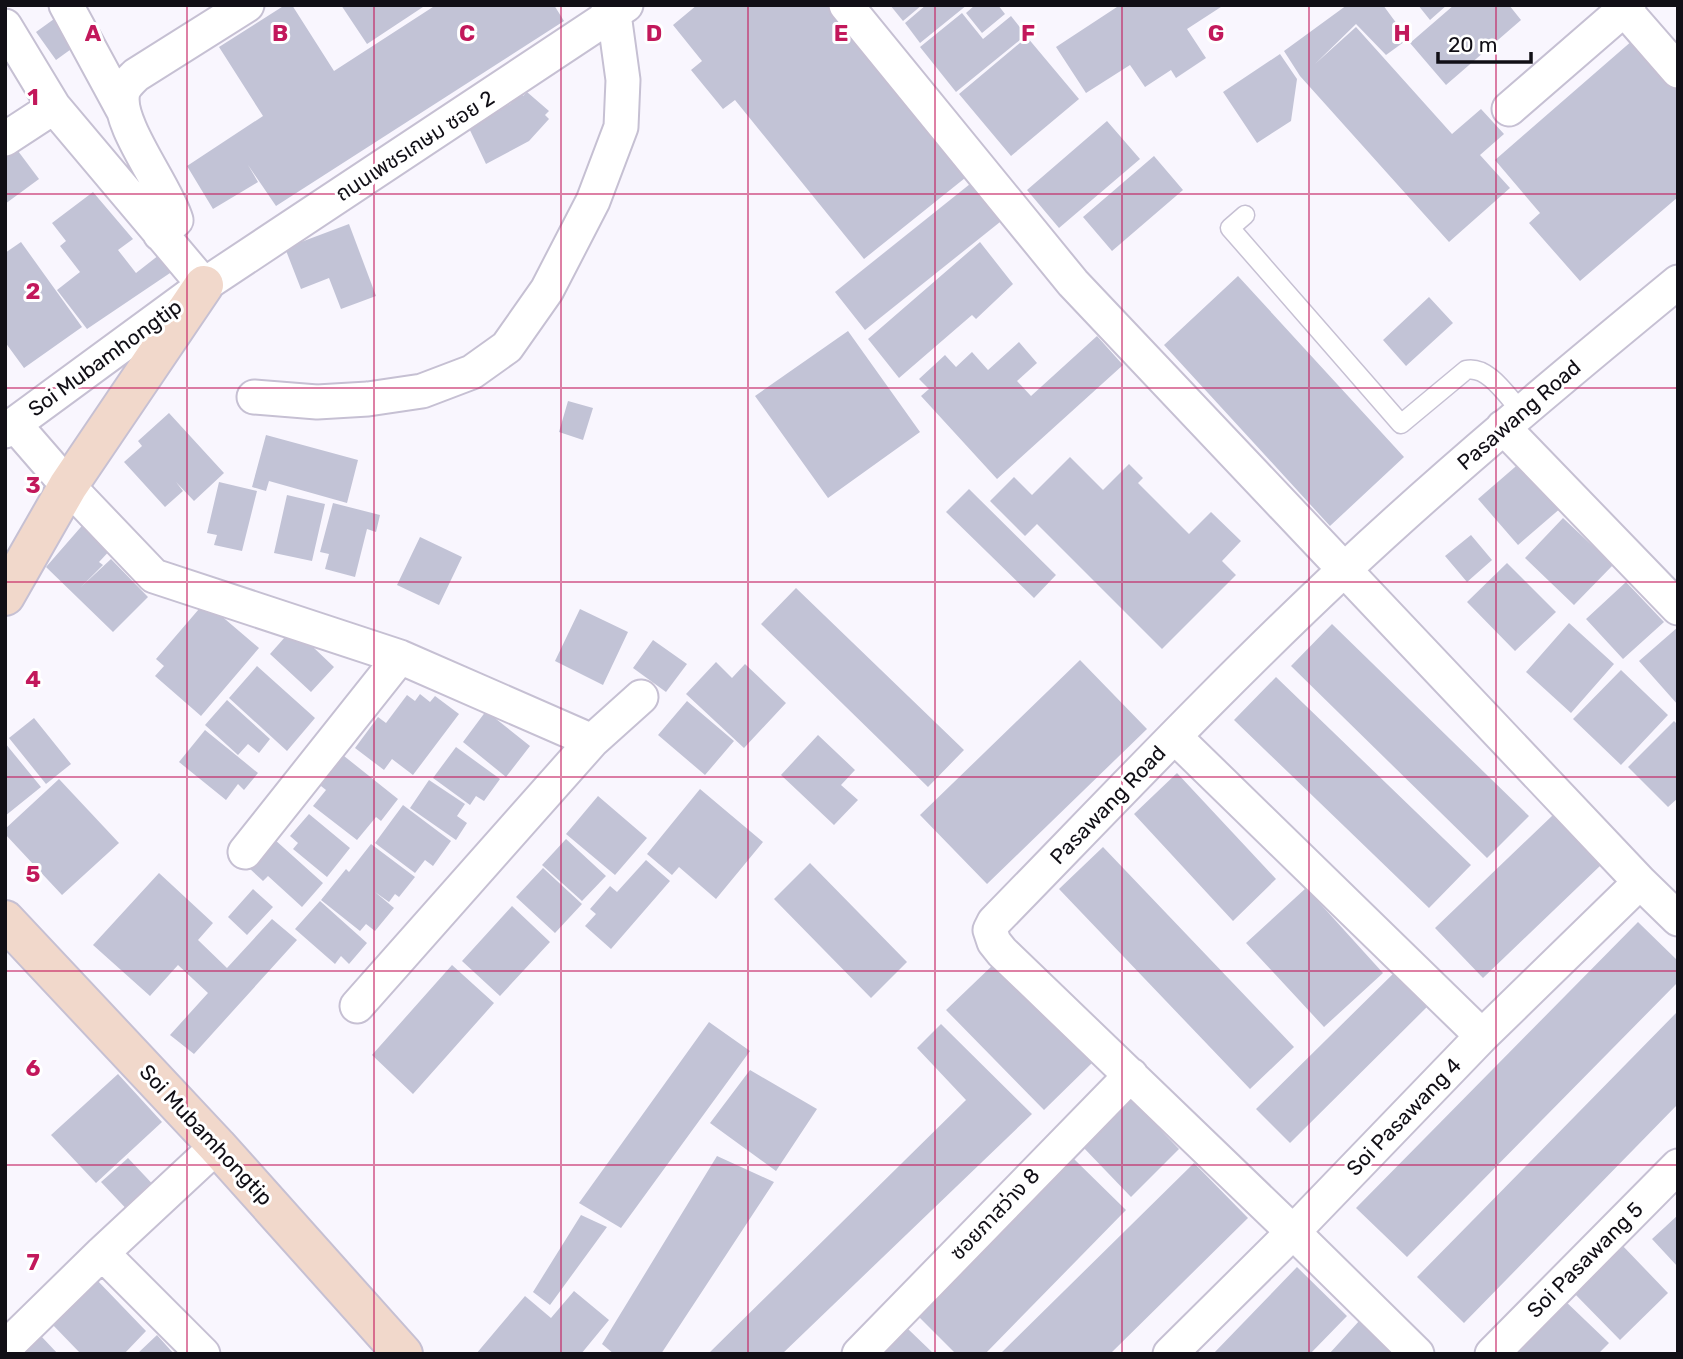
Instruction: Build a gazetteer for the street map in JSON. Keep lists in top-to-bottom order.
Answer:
{
  "streets": {
    "street": [
      "ถนนเพชรเกษม ซอย 2",
      "Soi Mubamhongtip",
      "Pasawang Road",
      "Soi Pasawang 4",
      "ซอยภาสว่าง 8",
      "Soi Pasawang 5"
    ]
  },
  "crossings": [
    ["ถนนเพชรเกษม ซอย 2", "Soi Mubamhongtip"],
    ["Pasawang Road", "Soi Pasawang 4"],
    ["Pasawang Road", "ซอยภาสว่าง 8"]
  ],
  "scale_bar": "20 m",
  "grid": {
    "columns": [
      "A",
      "B",
      "C",
      "D",
      "E",
      "F",
      "G",
      "H"
    ],
    "rows": [
      "1",
      "2",
      "3",
      "4",
      "5",
      "6",
      "7"
    ]
  }
}
